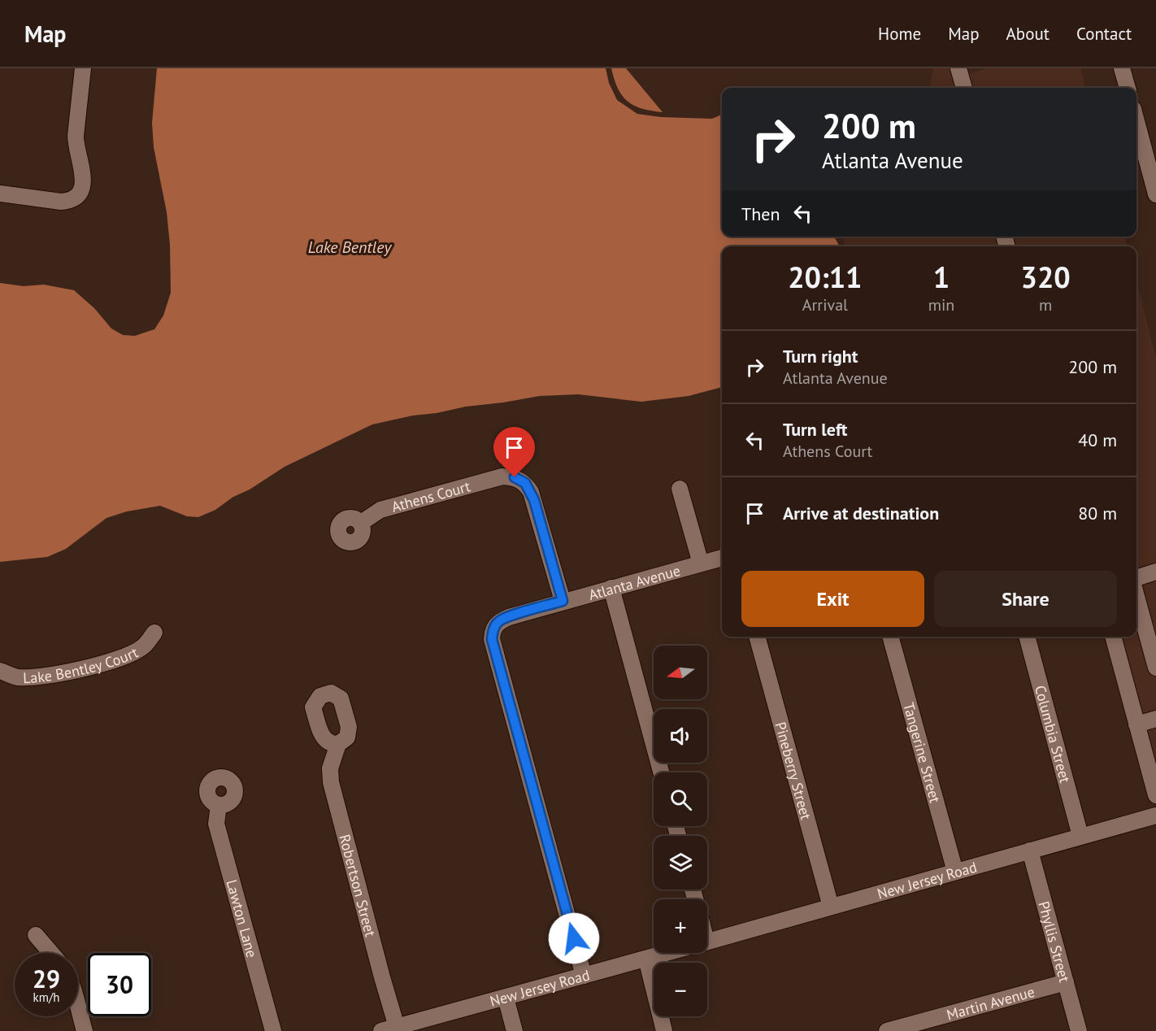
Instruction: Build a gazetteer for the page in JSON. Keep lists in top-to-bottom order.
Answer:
{
  "streets": {
    "street": [
      "Athens Court",
      "Atlanta Avenue",
      "Lake Bentley Court",
      "Columbia Street",
      "Tangerine Street",
      "Pineberry Street",
      "New Jersey Road",
      "Robertson Street",
      "Lawton Lane",
      "Phyllis Street",
      "Martin Avenue"
    ]
  },
  "crossings": [
    ["Athens Court", "Atlanta Avenue"],
    ["Atlanta Avenue", "New Jersey Road"],
    ["Columbia Street", "New Jersey Road"],
    ["Tangerine Street", "New Jersey Road"],
    ["Pineberry Street", "New Jersey Road"],
    ["New Jersey Road", "Robertson Street"],
    ["New Jersey Road", "Phyllis Street"],
    ["Phyllis Street", "Martin Avenue"]
  ],
  "water": ["Lake Bentley"],
  "north": "left",
  "page": {
    "header": "Map",
    "nav": [
      "Home",
      "Map",
      "About",
      "Contact"
    ],
    "turn": ["200 m", "Atlanta Avenue"],
    "then": "Then",
    "eta": [
      "20:11",
      "Arrival",
      "1",
      "min",
      "320",
      "m"
    ],
    "list": [
      {
        "name": "Turn right",
        "note": "Atlanta Avenue",
        "value": "200 m"
      },
      {
        "name": "Turn left",
        "note": "Athens Court",
        "value": "40 m"
      },
      {
        "name": "Arrive at destination",
        "value": "80 m"
      }
    ],
    "buttons": ["Exit", "Share"],
    "map_buttons": ["+", "−"],
    "speed": "29 km/h",
    "limit": "30"
  }
}
